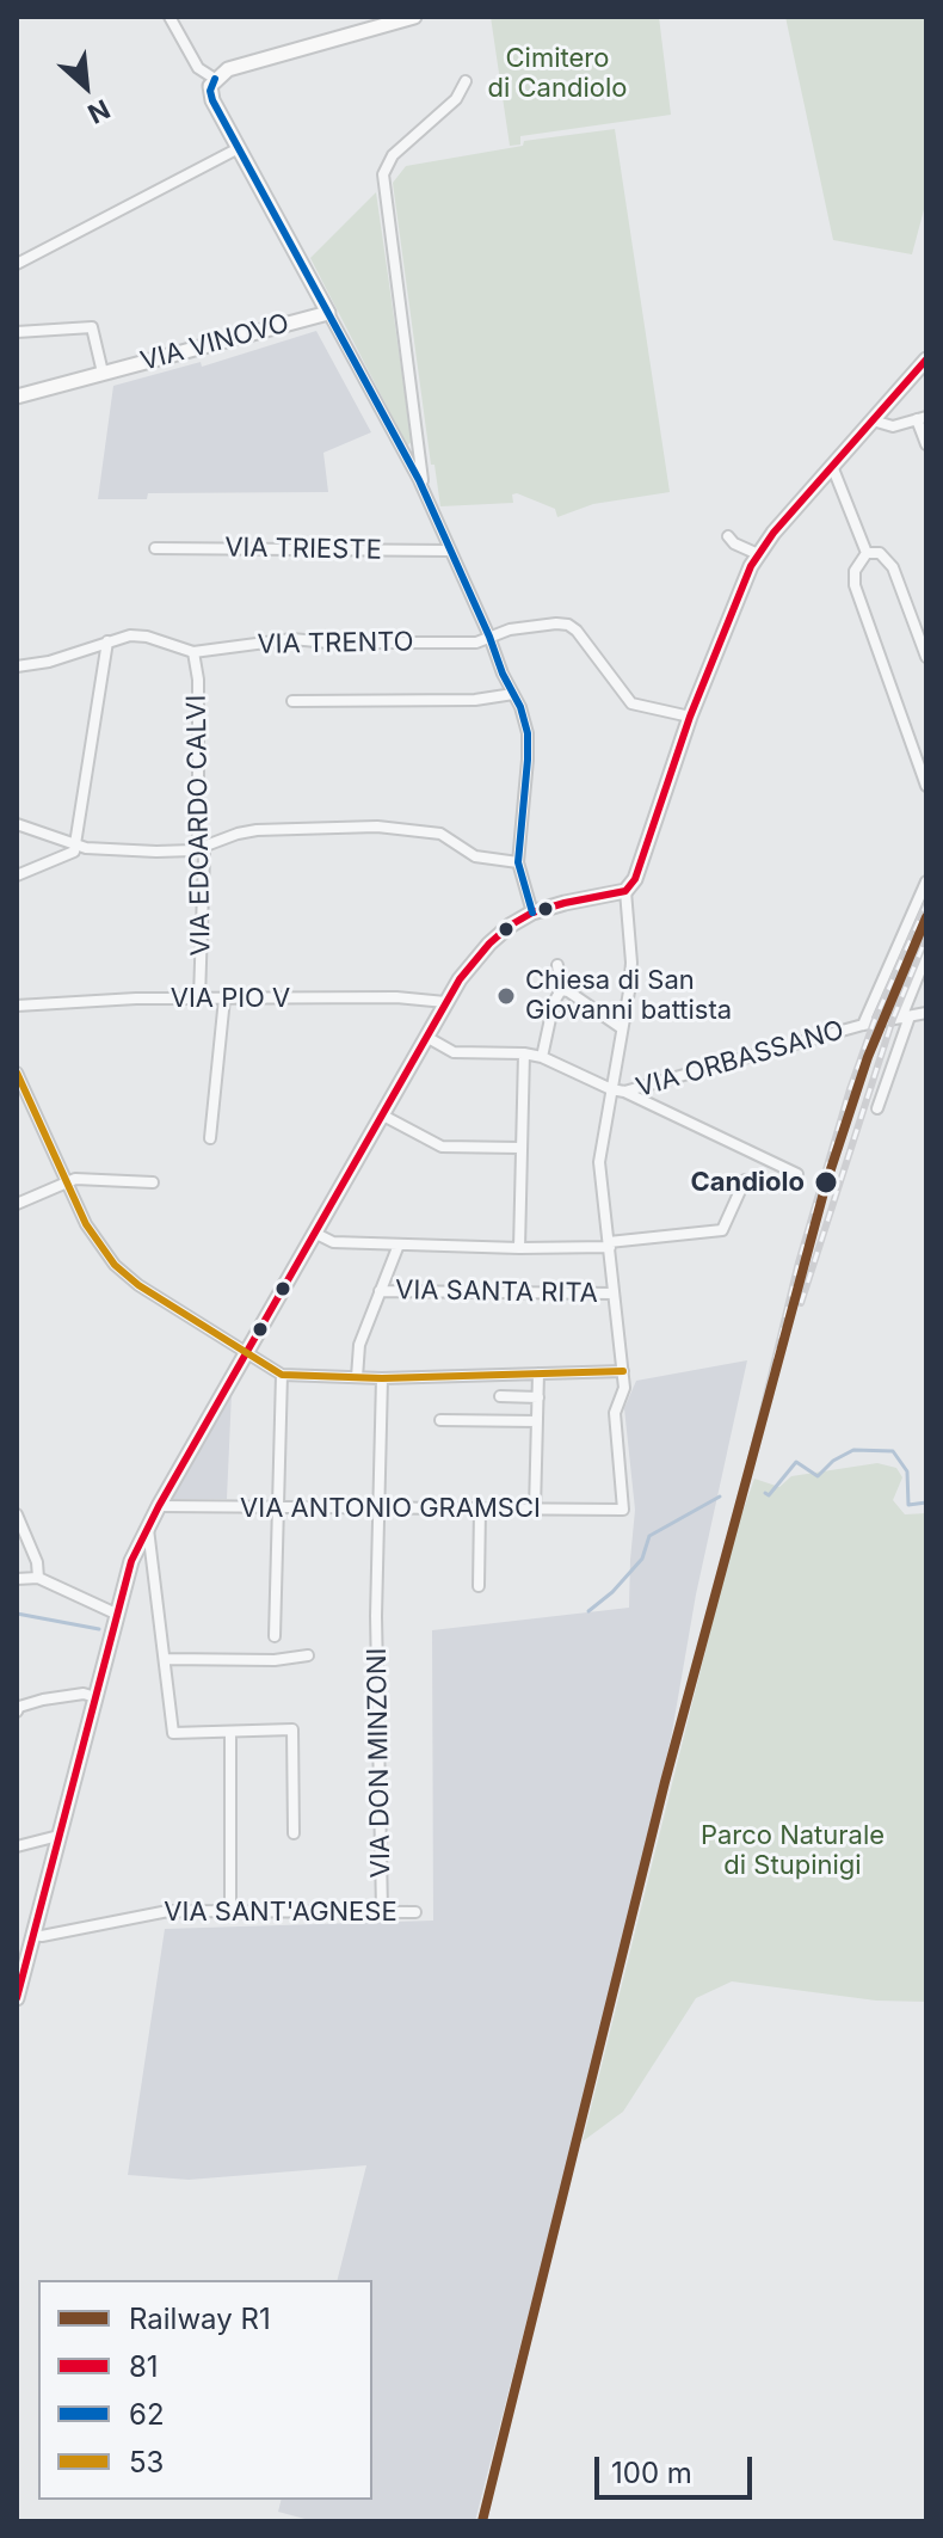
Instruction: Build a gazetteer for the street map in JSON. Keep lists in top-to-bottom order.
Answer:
{
  "streets": {
    "main road": ["VIA VINOVO"],
    "street": [
      "VIA TRIESTE",
      "VIA TRENTO",
      "VIA EDOARDO CALVI",
      "VIA PIO V",
      "VIA ORBASSANO",
      "VIA SANTA RITA",
      "VIA ANTONIO GRAMSCI",
      "VIA DON MINZONI",
      "VIA SANT'AGNESE"
    ]
  },
  "crossings": [
    ["VIA TRENTO", "VIA EDOARDO CALVI"],
    ["VIA EDOARDO CALVI", "VIA PIO V"],
    ["VIA ANTONIO GRAMSCI", "VIA DON MINZONI"],
    ["VIA DON MINZONI", "VIA SANT'AGNESE"]
  ],
  "parks": ["Cimitero di Candiolo", "Parco Naturale di Stupinigi"],
  "places": ["Chiesa di San Giovanni battista", "Candiolo"],
  "lines": [
    "transit line 62",
    "transit line 81",
    "rail line R1",
    "transit line 53"
  ],
  "legend": [
    "Railway R1",
    "81",
    "62",
    "53"
  ],
  "scale_bar": "100 m",
  "north": "bottom right"
}
